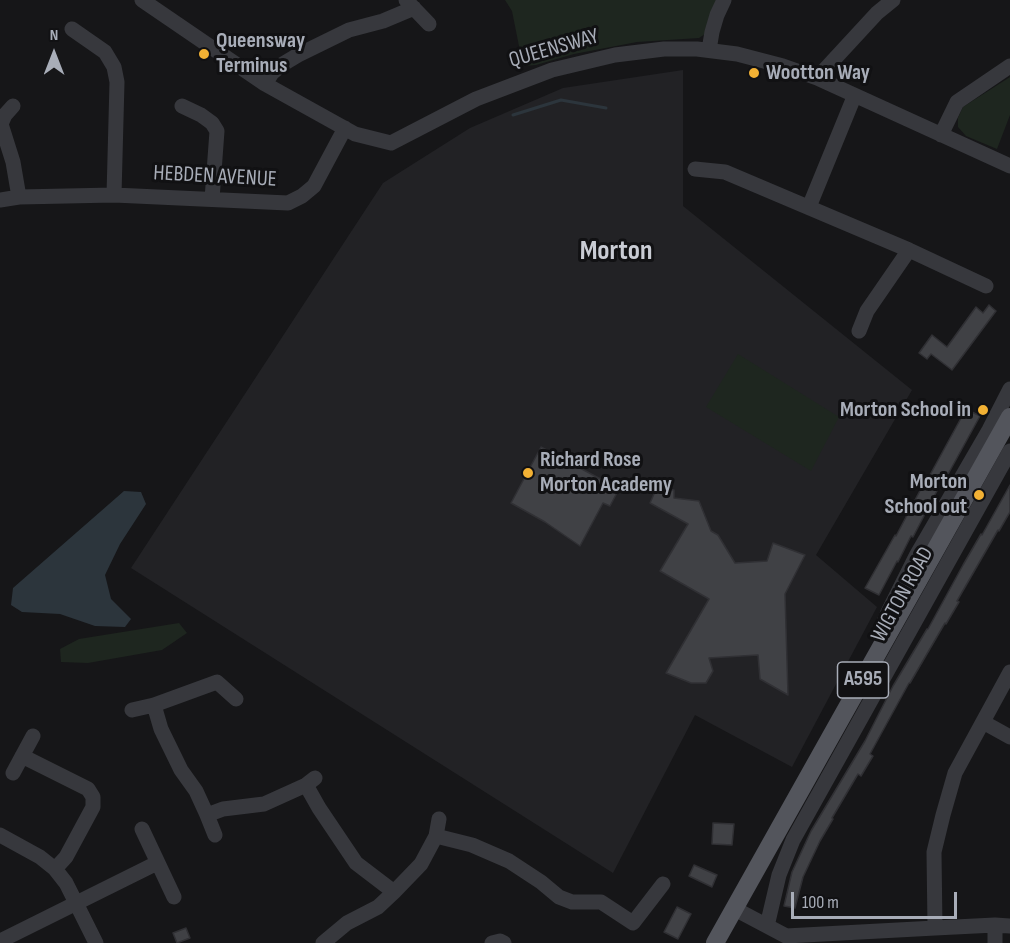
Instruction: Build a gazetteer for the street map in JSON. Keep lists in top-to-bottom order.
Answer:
{
  "streets": {
    "main road": ["WIGTON ROAD", "A595"],
    "street": ["QUEENSWAY", "HEBDEN AVENUE"]
  },
  "crossings": [
    ["QUEENSWAY", "HEBDEN AVENUE"]
  ],
  "districts": ["Morton"],
  "places": [
    "Queensway Terminus",
    "Wootton Way",
    "Morton School in",
    "Richard Rose Morton Academy",
    "Morton School out"
  ],
  "scale_bar": "100 m",
  "north": "top"
}
